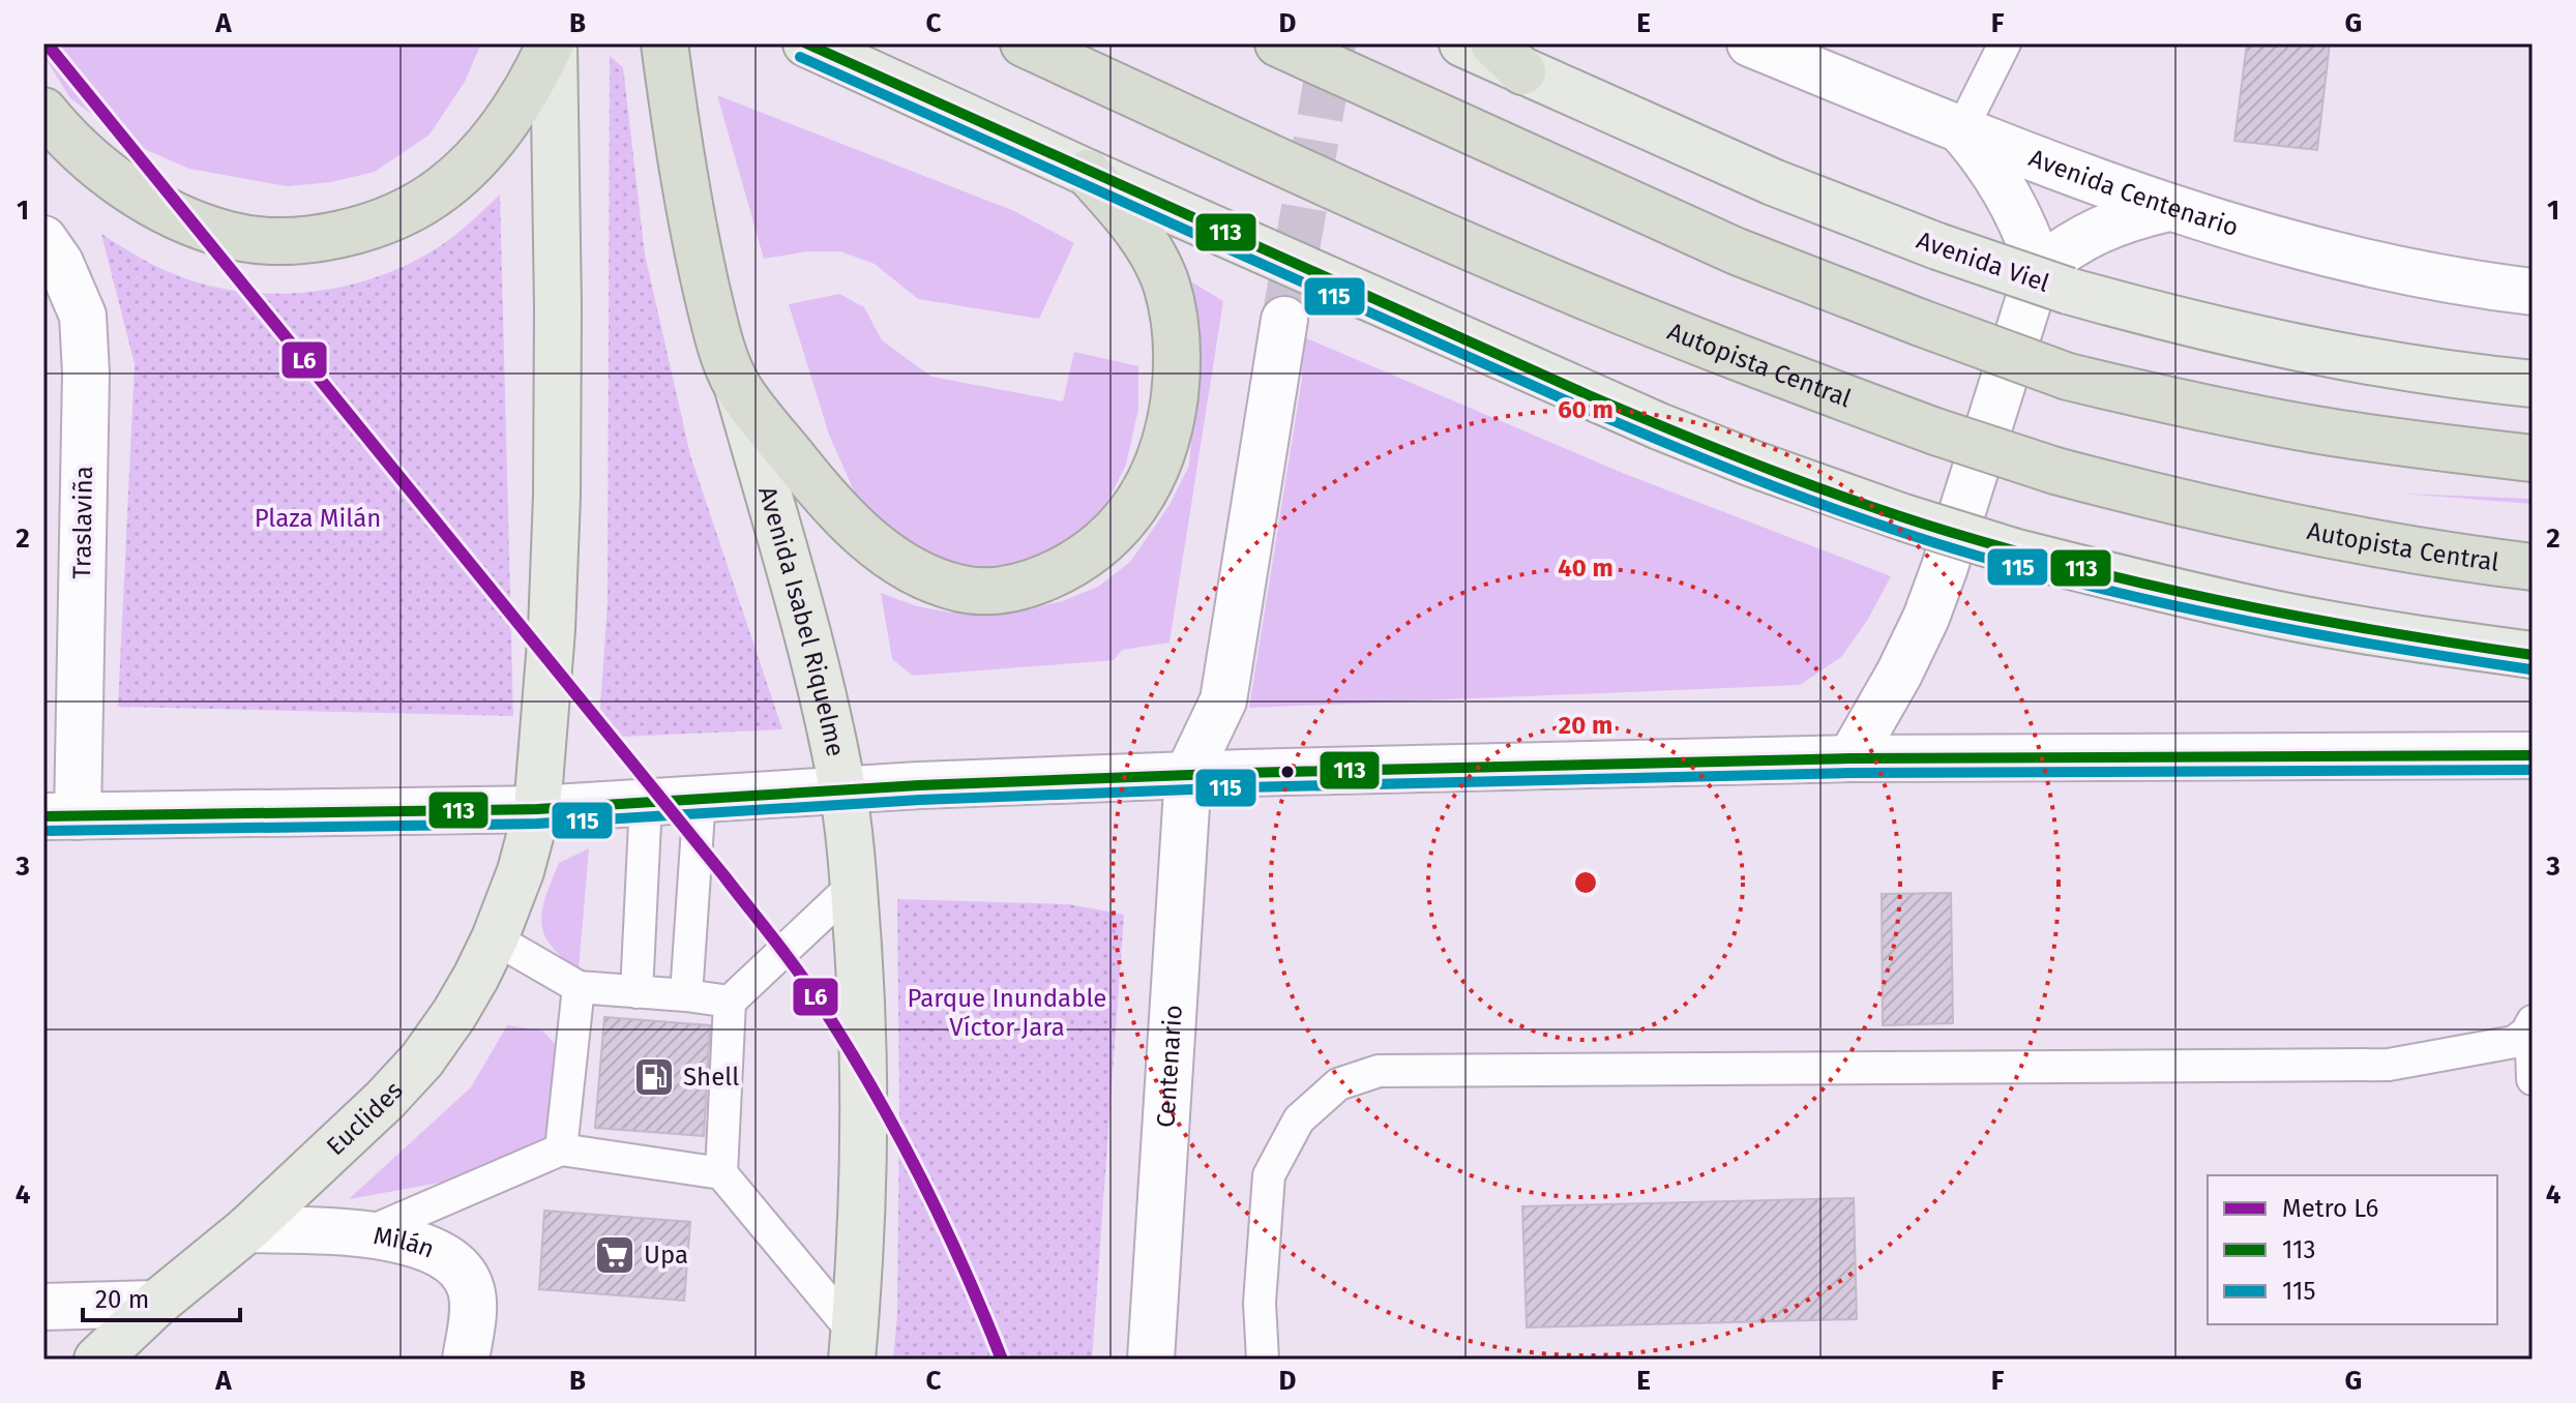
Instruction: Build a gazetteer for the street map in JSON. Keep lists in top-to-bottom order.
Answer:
{
  "streets": {
    "highway": ["Autopista Central", "Avenida Isabel Riquelme"],
    "main road": ["Avenida Viel", "Euclides"],
    "street": [
      "Avenida Centenario",
      "Traslaviña",
      "Centenario",
      "Milán"
    ]
  },
  "crossings": [
    ["Euclides", "Milán"]
  ],
  "parks": ["Plaza Milán", "Parque Inundable Víctor Jara"],
  "places": {
    "fuel station": ["Shell"],
    "supermarket": ["Upa"]
  },
  "lines": ["metro line L6", "transit line 113", "transit line 115"],
  "legend": ["Metro L6", "113", "115"],
  "scale_bar": "20 m",
  "grid": {
    "columns": [
      "A",
      "B",
      "C",
      "D",
      "E",
      "F",
      "G"
    ],
    "rows": [
      "1",
      "2",
      "3",
      "4"
    ]
  },
  "rings": ["60 m", "40 m", "20 m"]
}
